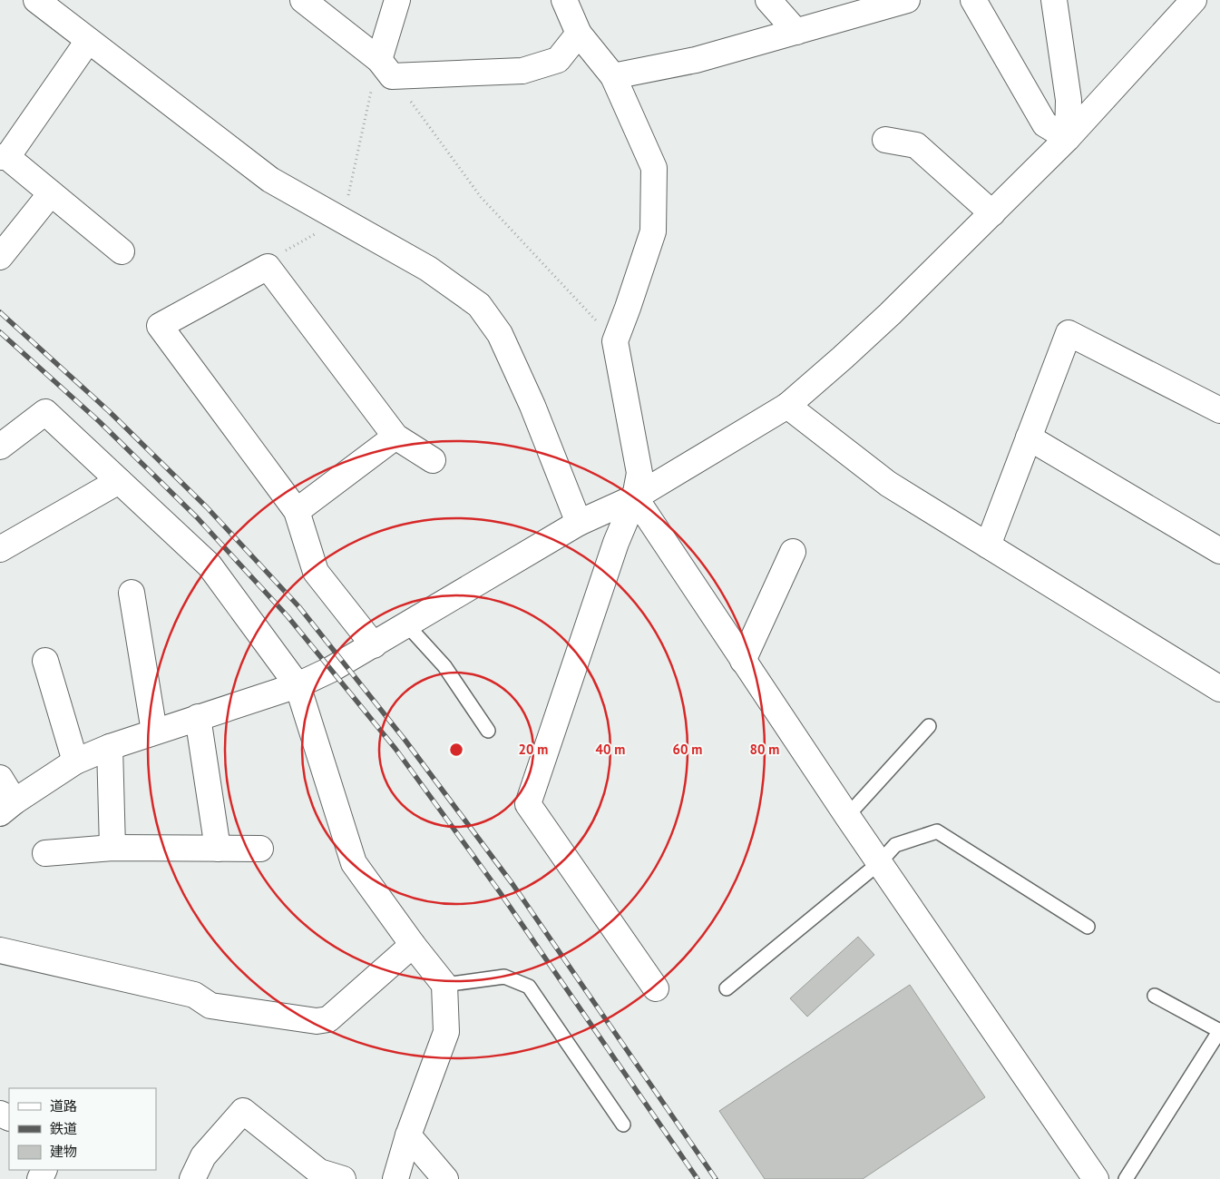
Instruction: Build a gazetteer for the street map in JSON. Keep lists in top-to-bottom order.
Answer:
{
  "legend": ["道路", "鉄道", "建物"],
  "rings": [
    "20 m",
    "40 m",
    "60 m",
    "80 m"
  ]
}
